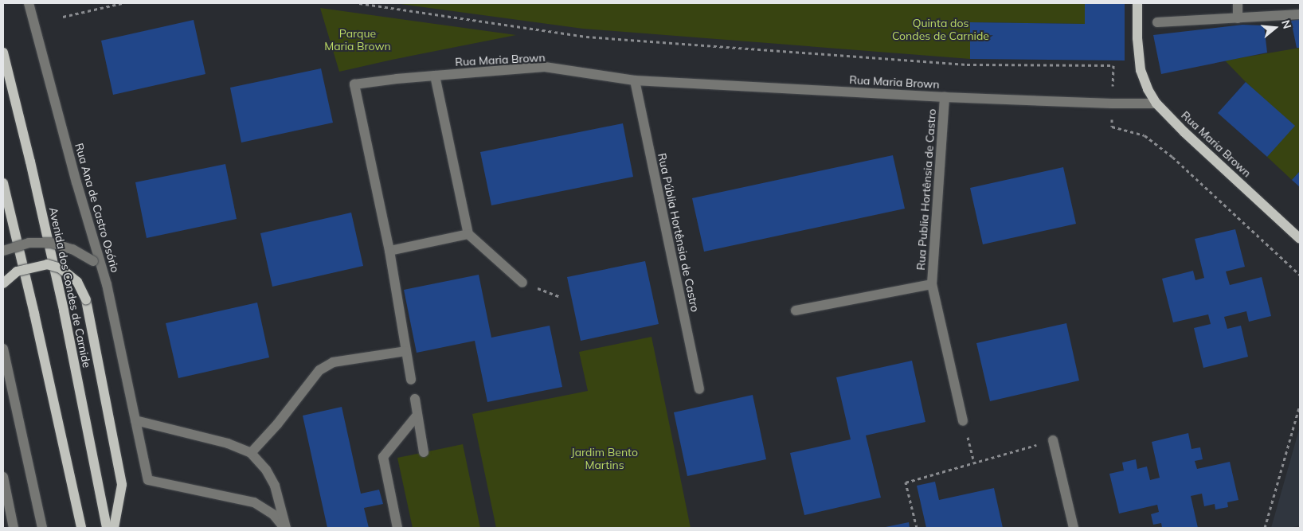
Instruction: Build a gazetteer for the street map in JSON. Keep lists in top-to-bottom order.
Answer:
{
  "streets": {
    "main road": ["Rua Maria Brown", "Avenida dos Condes de Carnide"],
    "street": ["Rua Publia Hortênsia de Castro", "Rua Ana de Castro Osório", "Rua Públia Hortênsia de Castro"]
  },
  "crossings": [
    ["Rua Maria Brown", "Rua Publia Hortênsia de Castro"],
    ["Rua Maria Brown", "Rua Públia Hortênsia de Castro"]
  ],
  "parks": ["Quinta dos Condes de Carnide", "Parque Maria Brown", "Jardim Bento Martins"],
  "north": "right"
}
